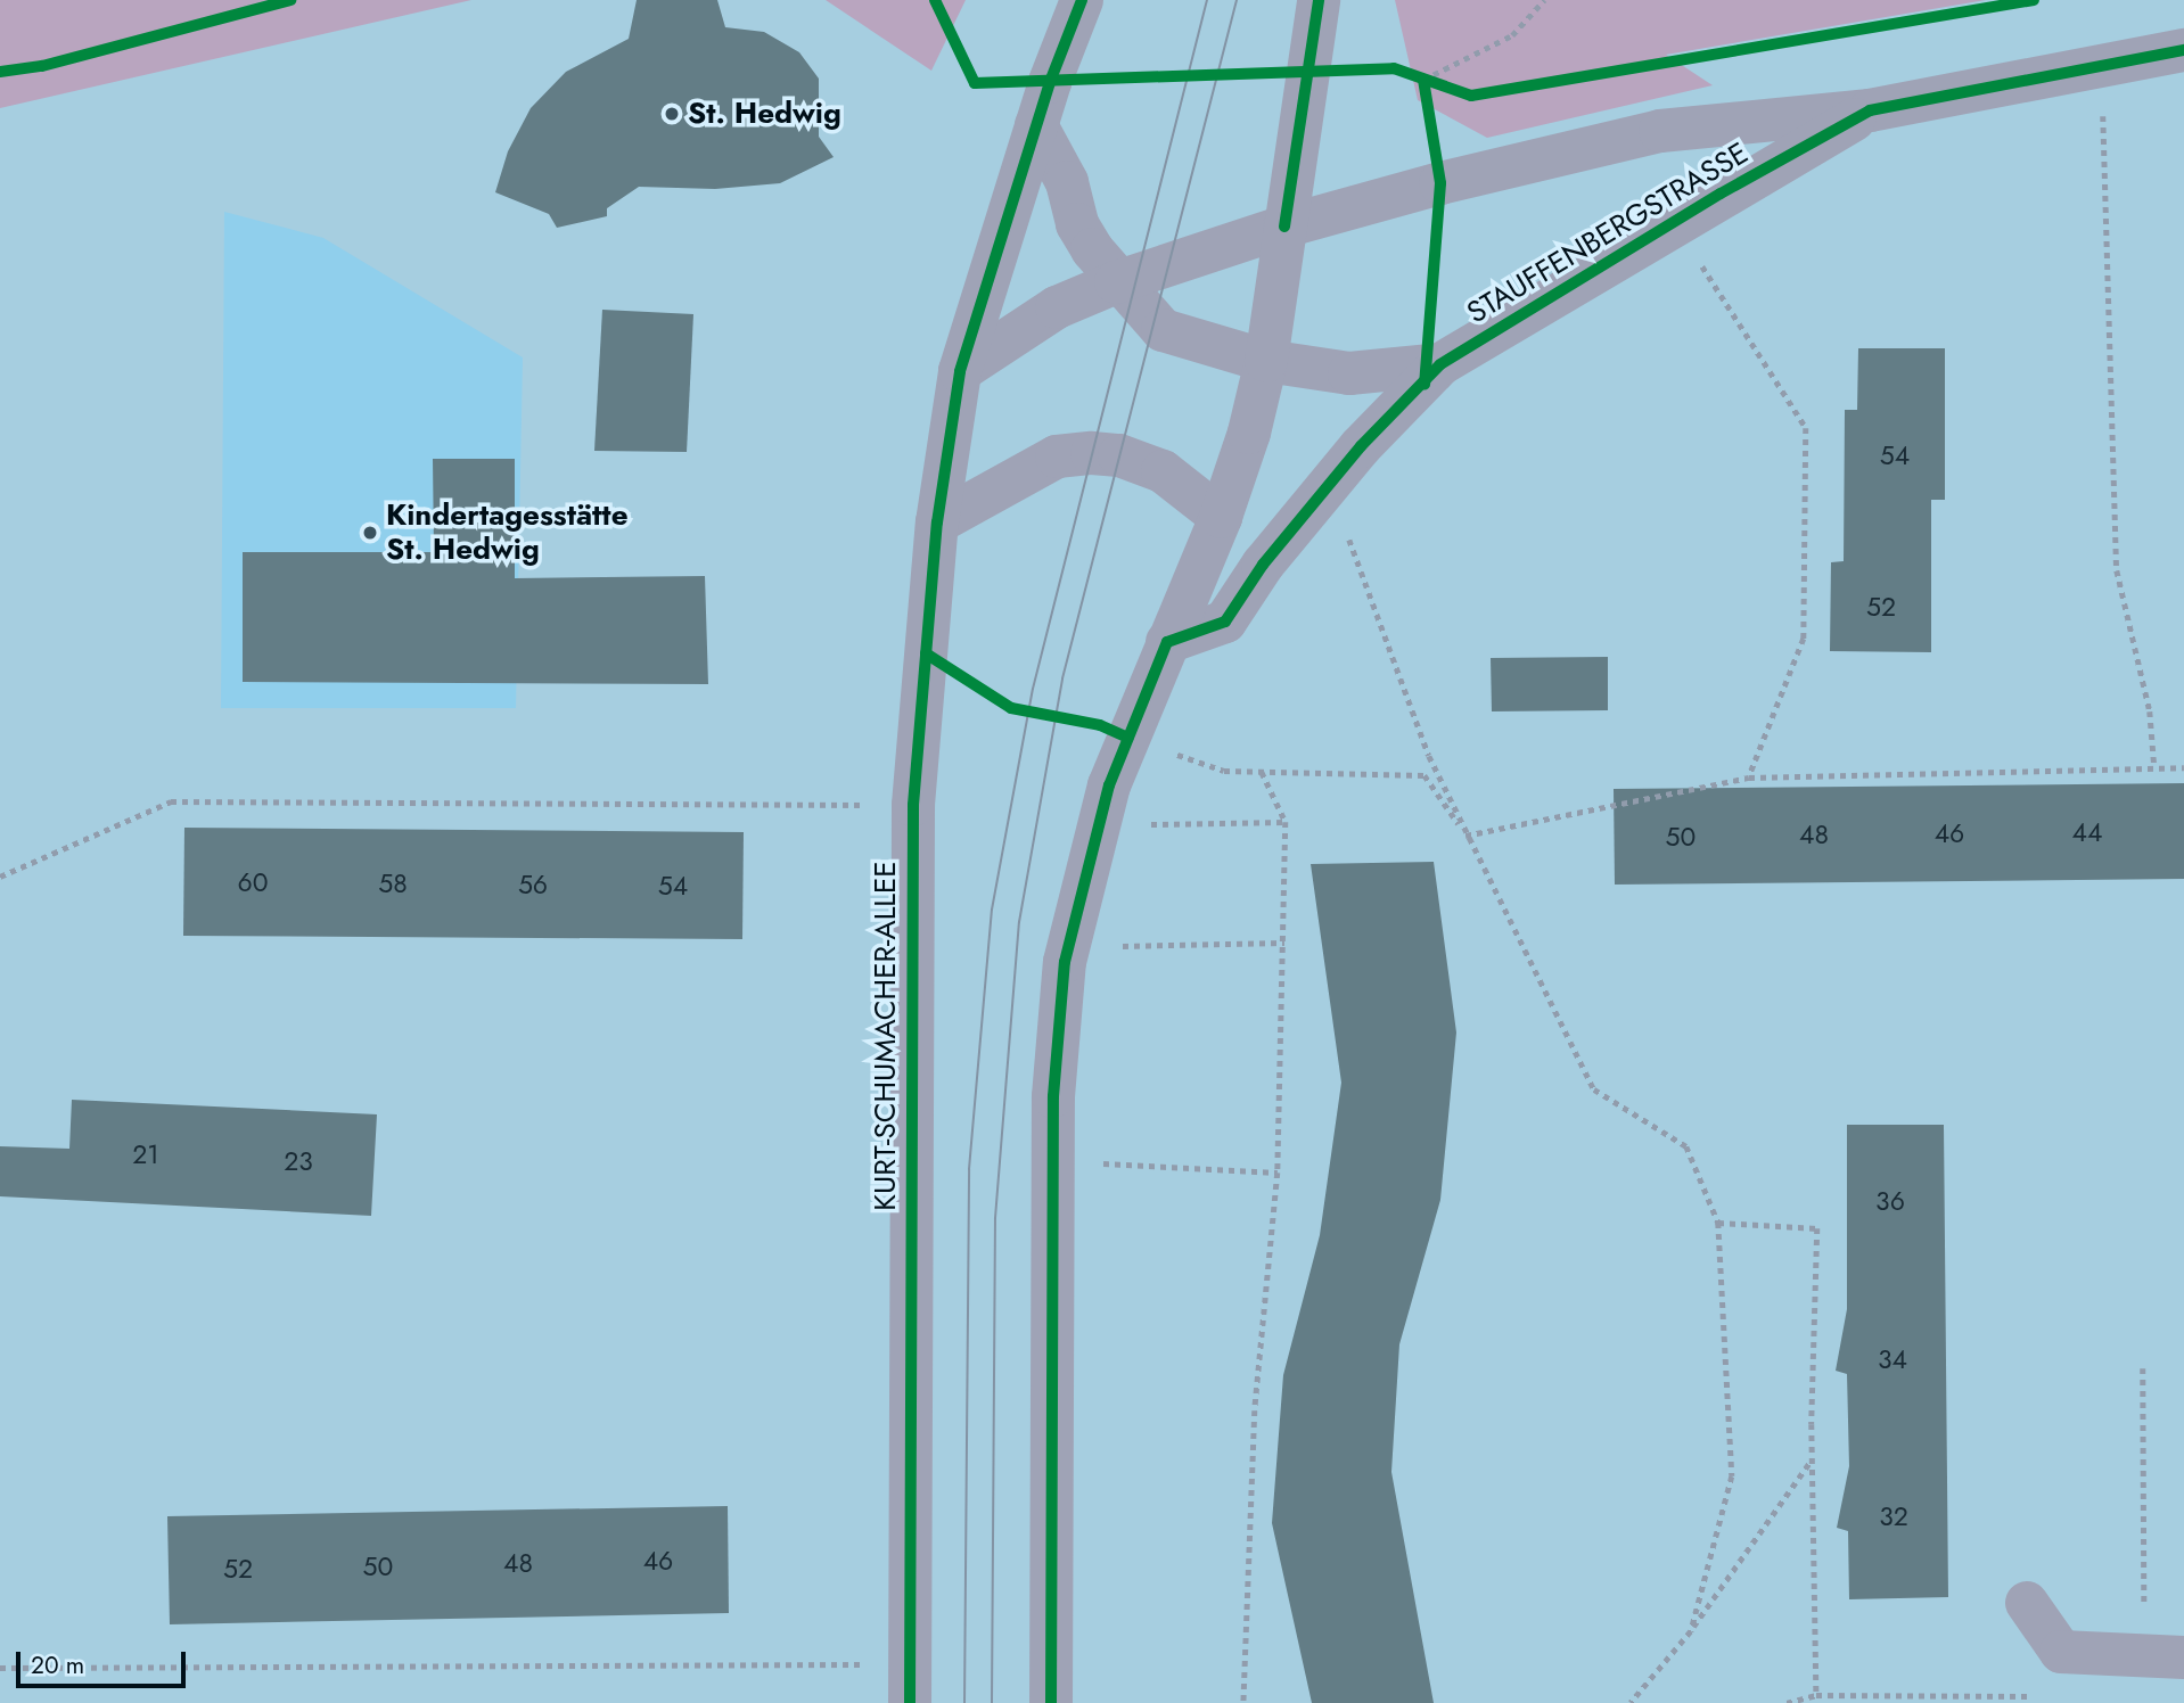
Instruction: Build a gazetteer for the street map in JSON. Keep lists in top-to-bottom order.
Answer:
{
  "streets": {
    "street": ["STAUFFENBERGSTRASSE", "KURT-SCHUMACHER-ALLEE"]
  },
  "crossings": [
    ["STAUFFENBERGSTRASSE", "KURT-SCHUMACHER-ALLEE"]
  ],
  "places": ["St. Hedwig", "Kindertagesstätte St. Hedwig"],
  "house_numbers": [
    "54",
    "52",
    "44",
    "46",
    "48",
    "50",
    "60",
    "58",
    "56",
    "54",
    "21",
    "23",
    "36",
    "34",
    "32",
    "46",
    "48",
    "50",
    "52"
  ],
  "scale_bar": "20 m"
}
